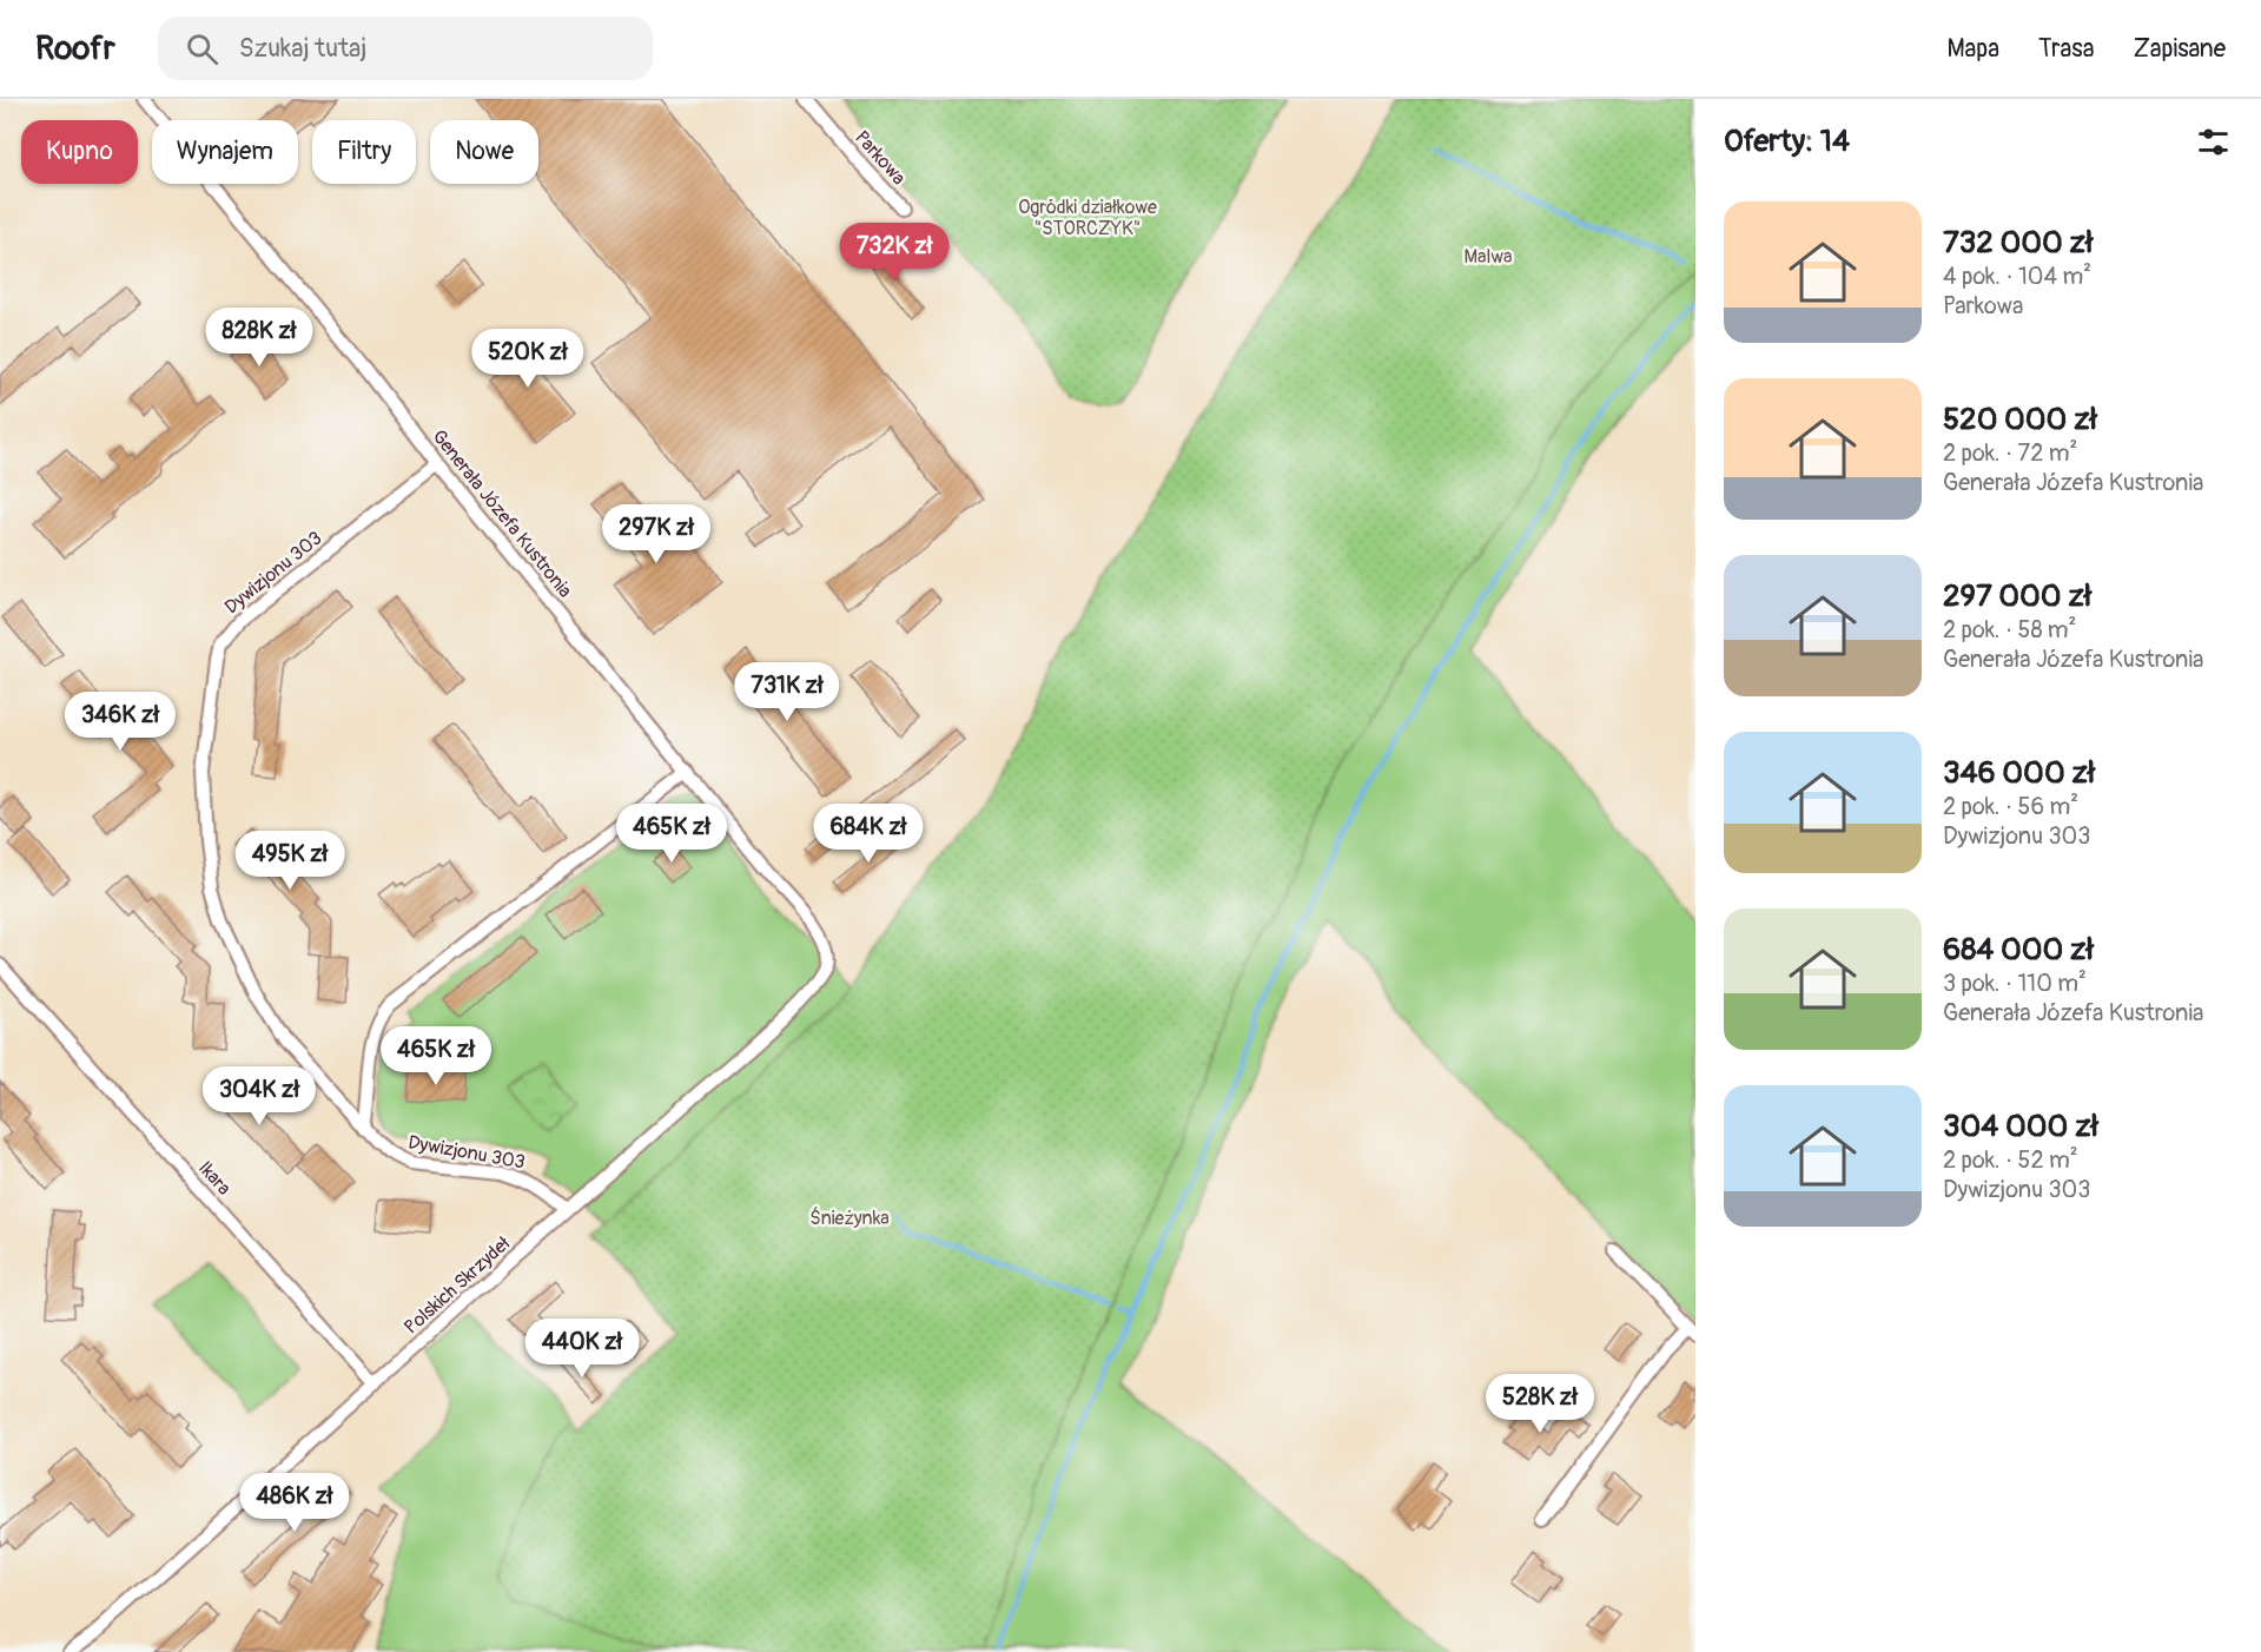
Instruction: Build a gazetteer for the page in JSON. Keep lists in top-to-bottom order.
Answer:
{
  "streets": {
    "street": [
      "Parkowa",
      "Generała Józefa Kustronia",
      "Dywizjonu 303",
      "Ikara",
      "Polskich Skrzydeł"
    ]
  },
  "crossings": [
    ["Generała Józefa Kustronia", "Dywizjonu 303"],
    ["Generała Józefa Kustronia", "Polskich Skrzydeł"],
    ["Dywizjonu 303", "Polskich Skrzydeł"],
    ["Ikara", "Polskich Skrzydeł"]
  ],
  "parks": ["Ogródki działkowe \"STORCZYK\"", "Malwa", "Śnieżynka"],
  "page": {
    "header": "Roofr",
    "search": "Szukaj tutaj",
    "nav": ["Mapa", "Trasa", "Zapisane"],
    "heading": "Oferty: 14",
    "chip": [
      "Kupno",
      "Wynajem",
      "Filtry",
      "Nowe"
    ],
    "list": [
      {
        "name": "732 000 zł",
        "note": "4 pok. · 104 m² · Parkowa"
      },
      {
        "name": "520 000 zł",
        "note": "2 pok. · 72 m² · Generała Józefa Kustronia"
      },
      {
        "name": "297 000 zł",
        "note": "2 pok. · 58 m² · Generała Józefa Kustronia"
      },
      {
        "name": "346 000 zł",
        "note": "2 pok. · 56 m² · Dywizjonu 303"
      },
      {
        "name": "684 000 zł",
        "note": "3 pok. · 110 m² · Generała Józefa Kustronia"
      },
      {
        "name": "304 000 zł",
        "note": "2 pok. · 52 m² · Dywizjonu 303"
      }
    ],
    "price": [
      "732K zł",
      "828K zł",
      "520K zł",
      "297K zł",
      "731K zł",
      "346K zł",
      "465K zł",
      "684K zł",
      "495K zł",
      "465K zł",
      "304K zł",
      "440K zł",
      "528K zł",
      "486K zł"
    ]
  }
}
